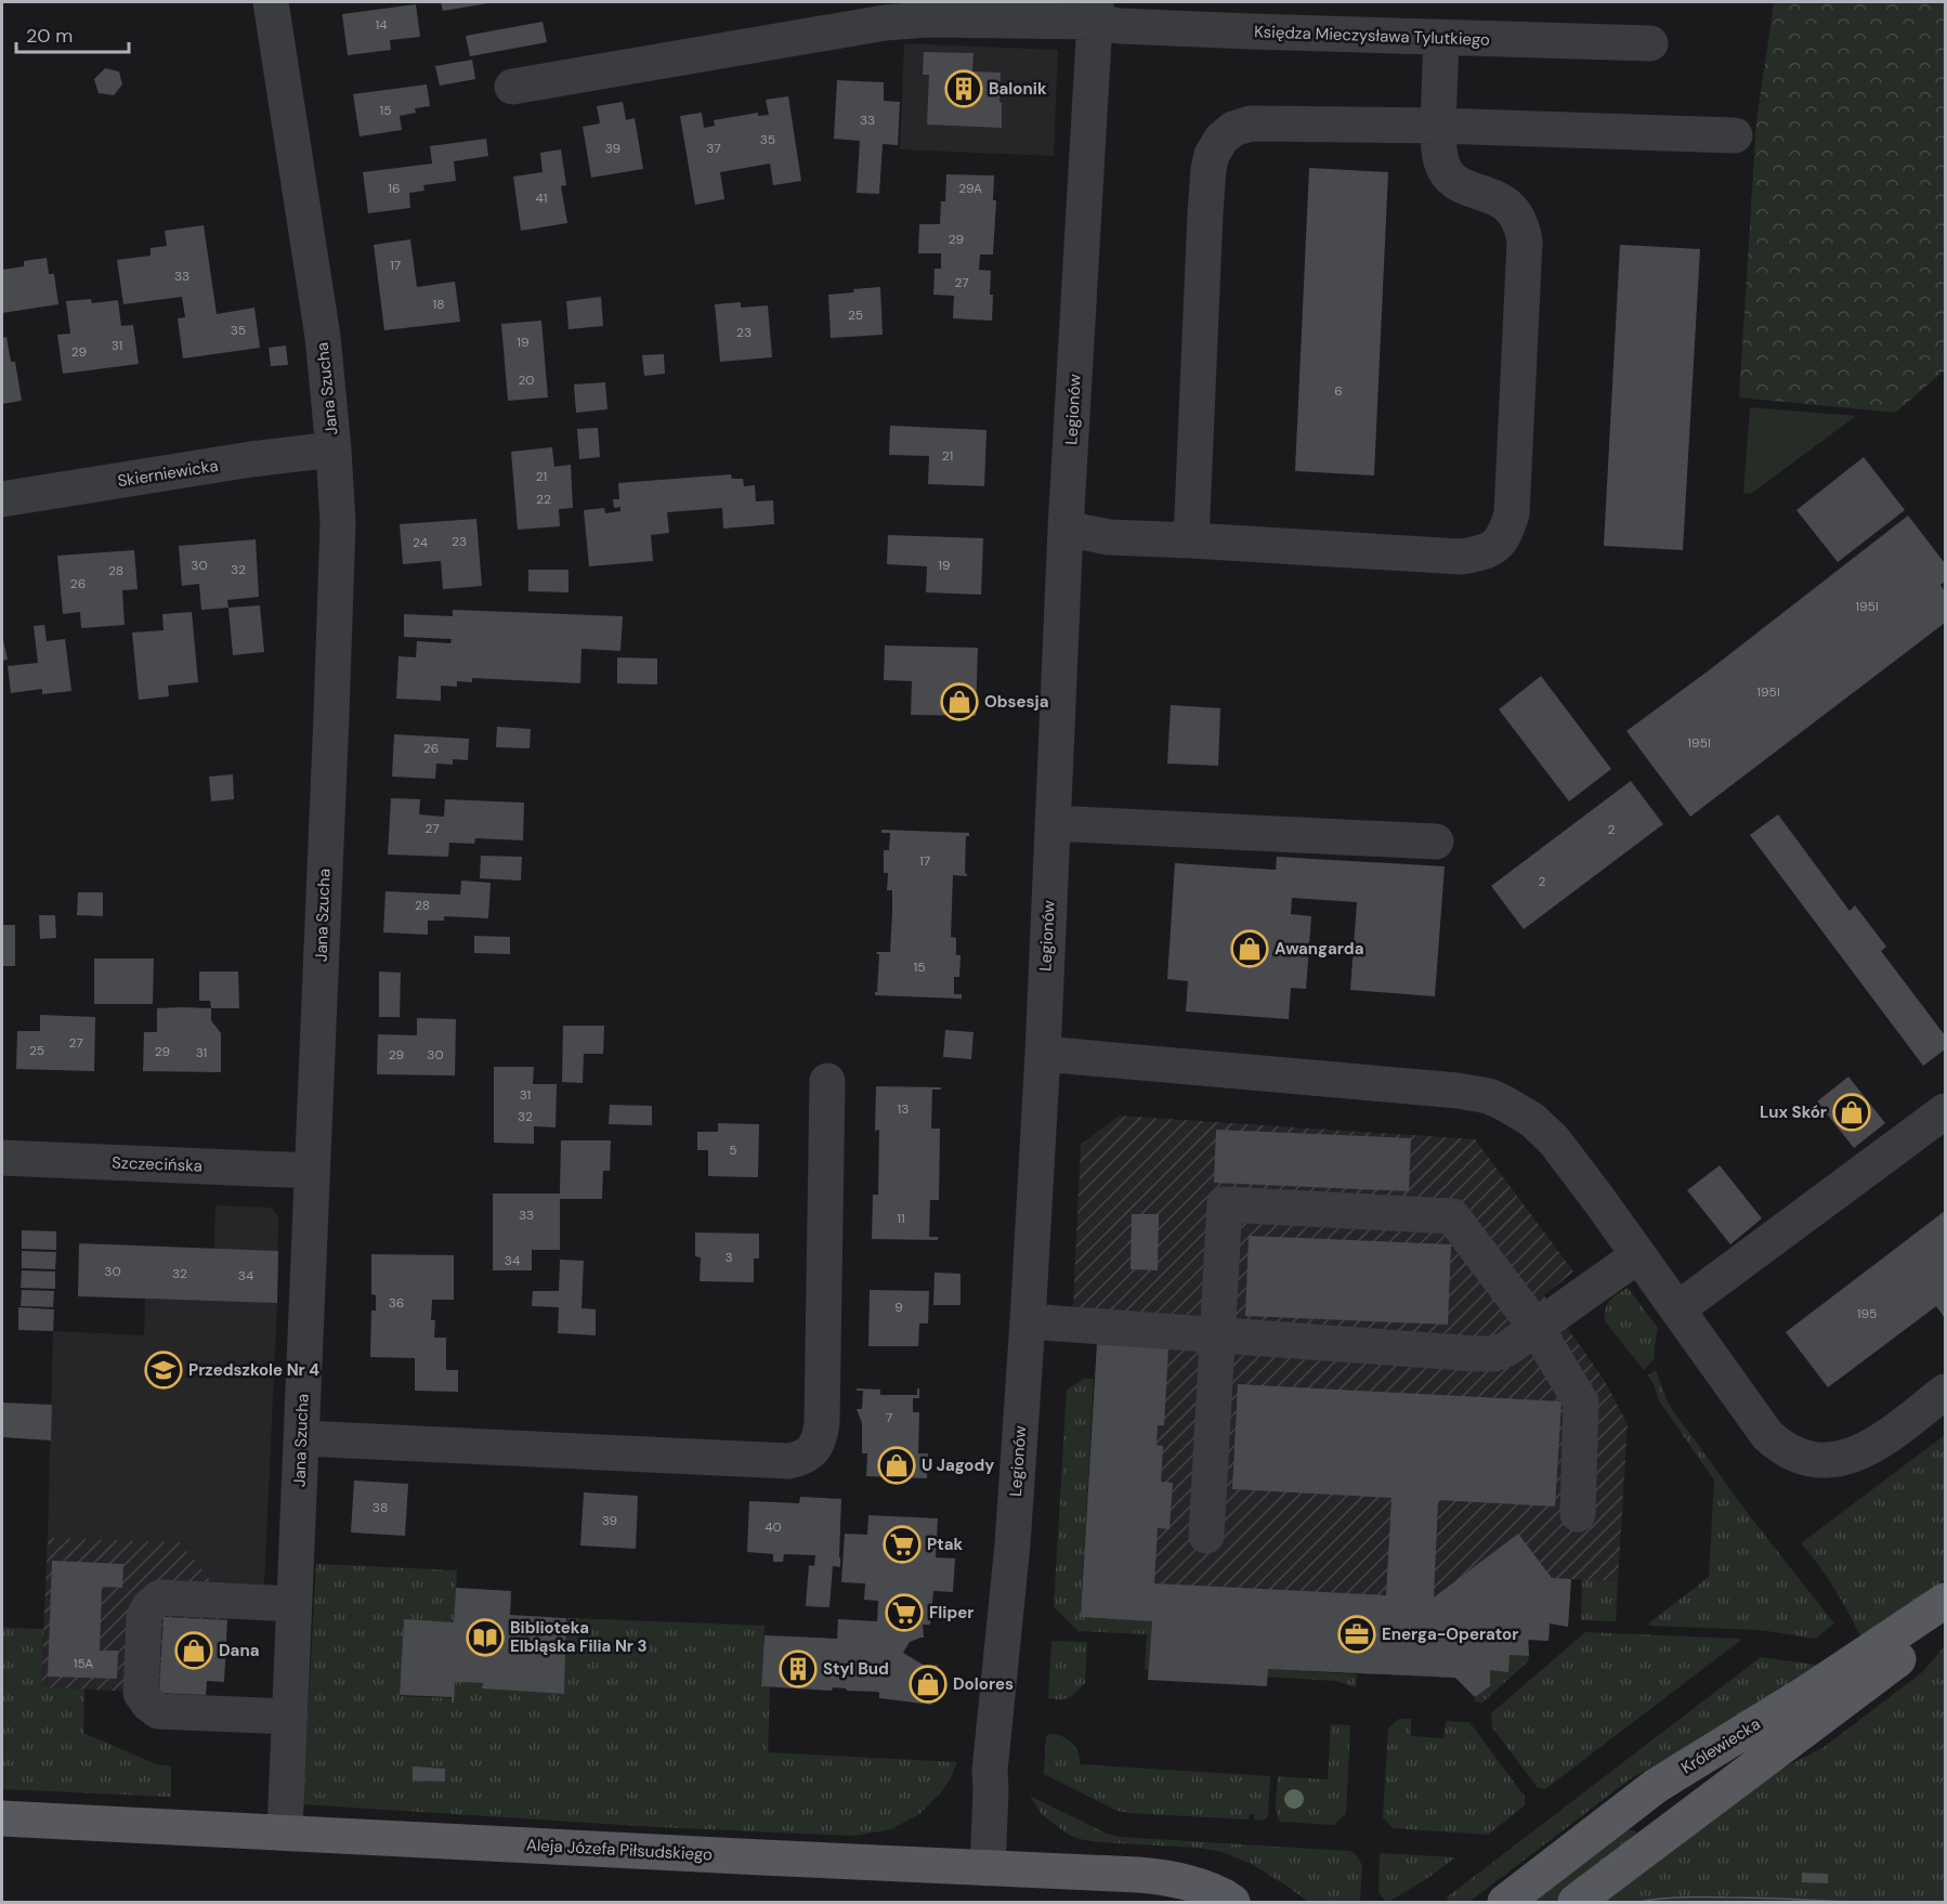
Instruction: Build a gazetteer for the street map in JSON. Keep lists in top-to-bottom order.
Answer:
{
  "streets": {
    "main road": ["Królewiecka", "Aleja Józefa Piłsudskiego"],
    "street": [
      "Księdza Mieczysława Tylutkiego",
      "Jana Szucha",
      "Legionów",
      "Skierniewicka",
      "Szczecińska"
    ]
  },
  "crossings": [
    ["Księdza Mieczysława Tylutkiego", "Legionów"],
    ["Jana Szucha", "Skierniewicka"],
    ["Jana Szucha", "Szczecińska"],
    ["Jana Szucha", "Aleja Józefa Piłsudskiego"],
    ["Legionów", "Aleja Józefa Piłsudskiego"]
  ],
  "places": {
    "building": ["Balonik", "Styl Bud"],
    "shop": [
      "Obsesja",
      "Awangarda",
      "Lux Skór",
      "U Jagody",
      "Dana",
      "Dolores"
    ],
    "school or university": ["Przedszkole Nr 4"],
    "supermarket": ["Ptak", "Fliper"],
    "office": ["Energa-Operator"],
    "library": ["Biblioteka Elbląska Filia Nr 3"]
  },
  "house_numbers": [
    "14",
    "15",
    "33",
    "35",
    "39",
    "37",
    "16",
    "29A",
    "41",
    "29",
    "17",
    "33",
    "27",
    "18",
    "25",
    "35",
    "23",
    "19",
    "31",
    "29",
    "20",
    "6",
    "21",
    "21",
    "22",
    "23",
    "24",
    "30",
    "19",
    "32",
    "28",
    "26",
    "195I",
    "195I",
    "195I",
    "26",
    "27",
    "2",
    "17",
    "2",
    "28",
    "15",
    "27",
    "25",
    "29",
    "31",
    "29",
    "30",
    "31",
    "13",
    "32",
    "5",
    "33",
    "11",
    "3",
    "34",
    "30",
    "32",
    "34",
    "36",
    "9",
    "195",
    "7",
    "38",
    "39",
    "40",
    "15A"
  ],
  "scale_bar": "20 m"
}
